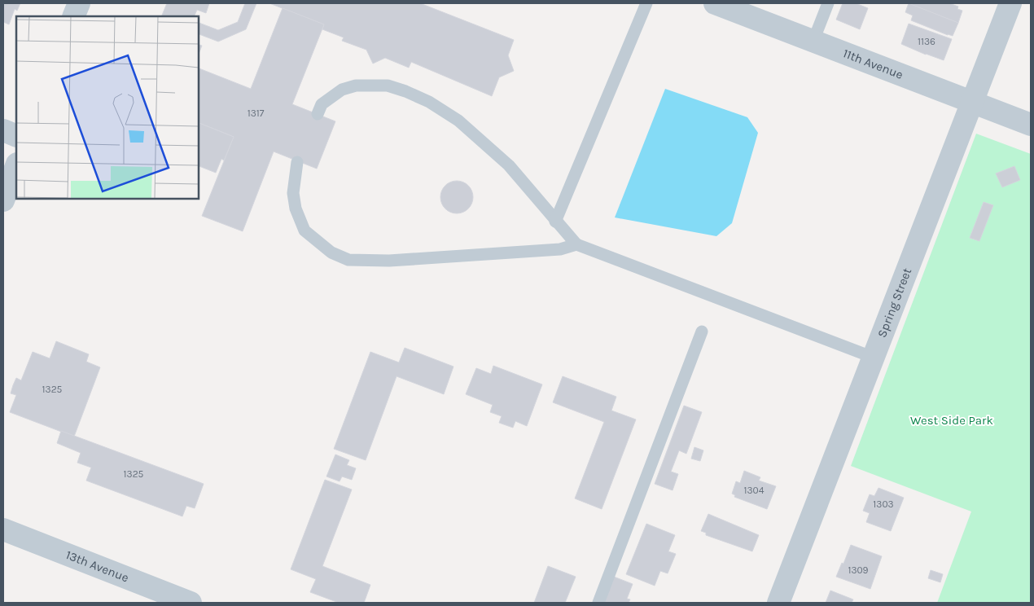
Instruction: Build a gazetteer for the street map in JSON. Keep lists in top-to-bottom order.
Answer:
{
  "streets": {
    "street": ["11th Avenue", "Spring Street", "13th Avenue"]
  },
  "crossings": [
    ["11th Avenue", "Spring Street"]
  ],
  "parks": ["West Side Park"],
  "house_numbers": [
    "1136",
    "1317",
    "1325",
    "1325",
    "1304",
    "1303",
    "1309"
  ]
}
